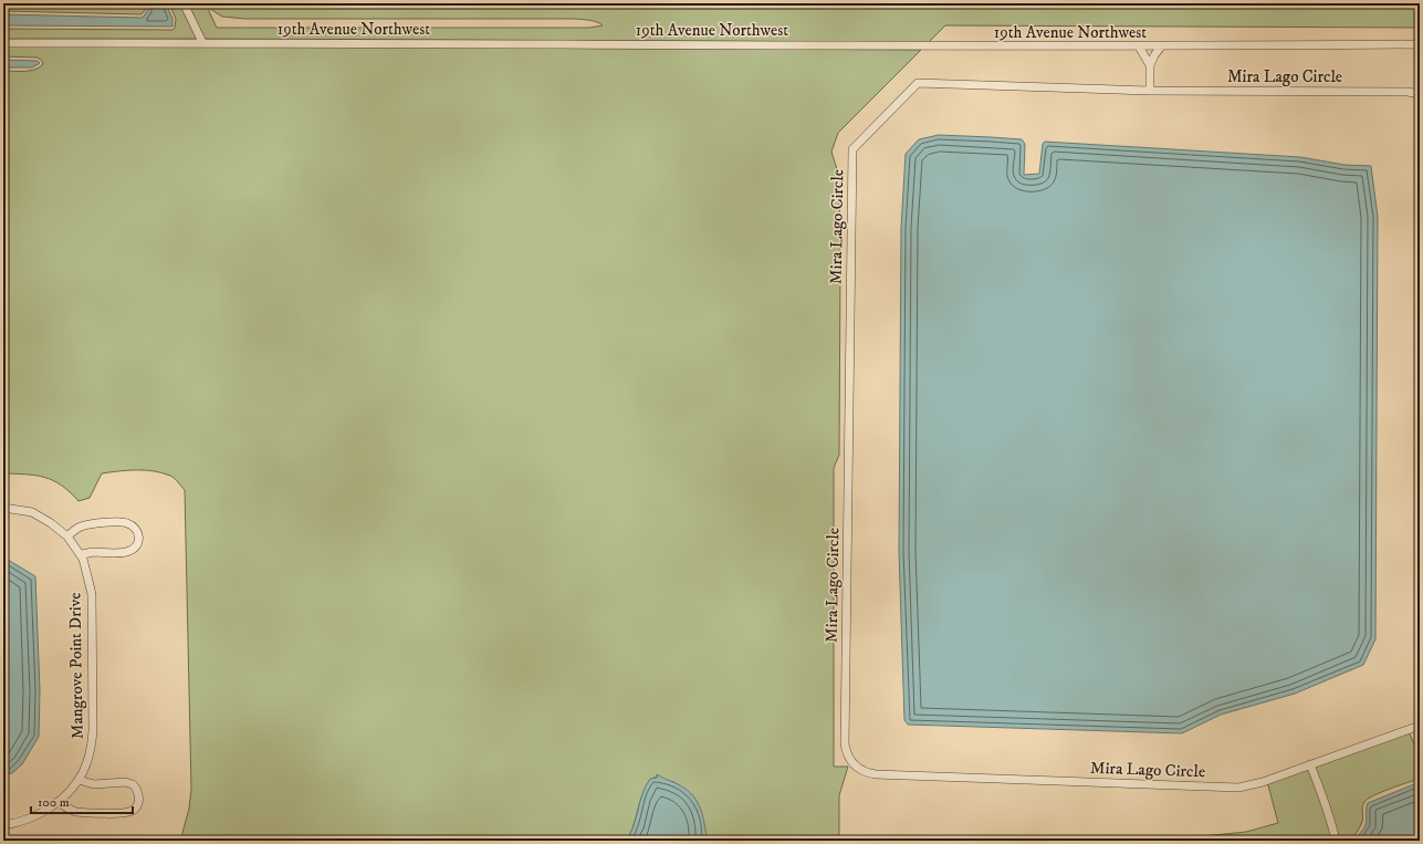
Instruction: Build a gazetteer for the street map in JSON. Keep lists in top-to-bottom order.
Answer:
{
  "streets": {
    "street": ["19th Avenue Northwest", "Mira Lago Circle", "Mangrove Point Drive"]
  },
  "scale_bar": "100 m"
}
